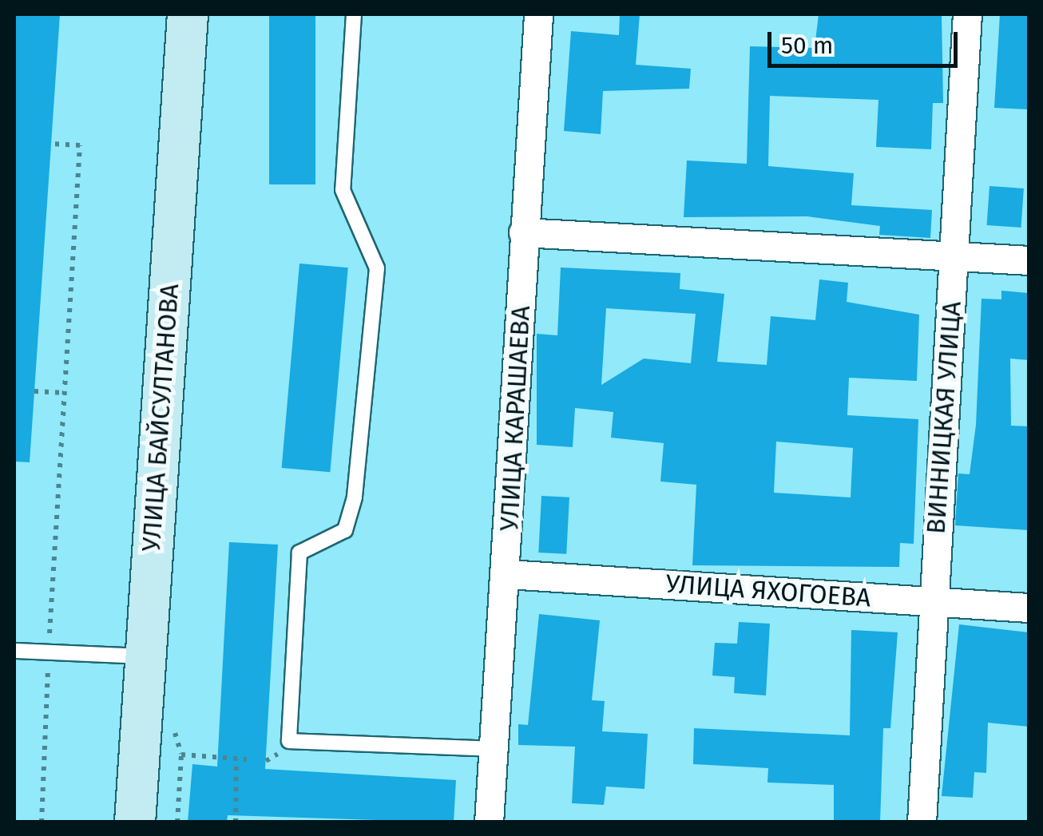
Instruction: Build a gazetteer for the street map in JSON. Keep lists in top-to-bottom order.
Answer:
{
  "streets": {
    "street": [
      "УЛИЦА БАЙСУЛТАНОВА",
      "ВИННИЦКАЯ УЛИЦА",
      "УЛИЦА КАРАШАЕВА",
      "УЛИЦА ЯХОГОЕВА"
    ]
  },
  "crossings": [
    ["ВИННИЦКАЯ УЛИЦА", "УЛИЦА ЯХОГОЕВА"],
    ["УЛИЦА КАРАШАЕВА", "УЛИЦА ЯХОГОЕВА"]
  ],
  "scale_bar": "50 m"
}
